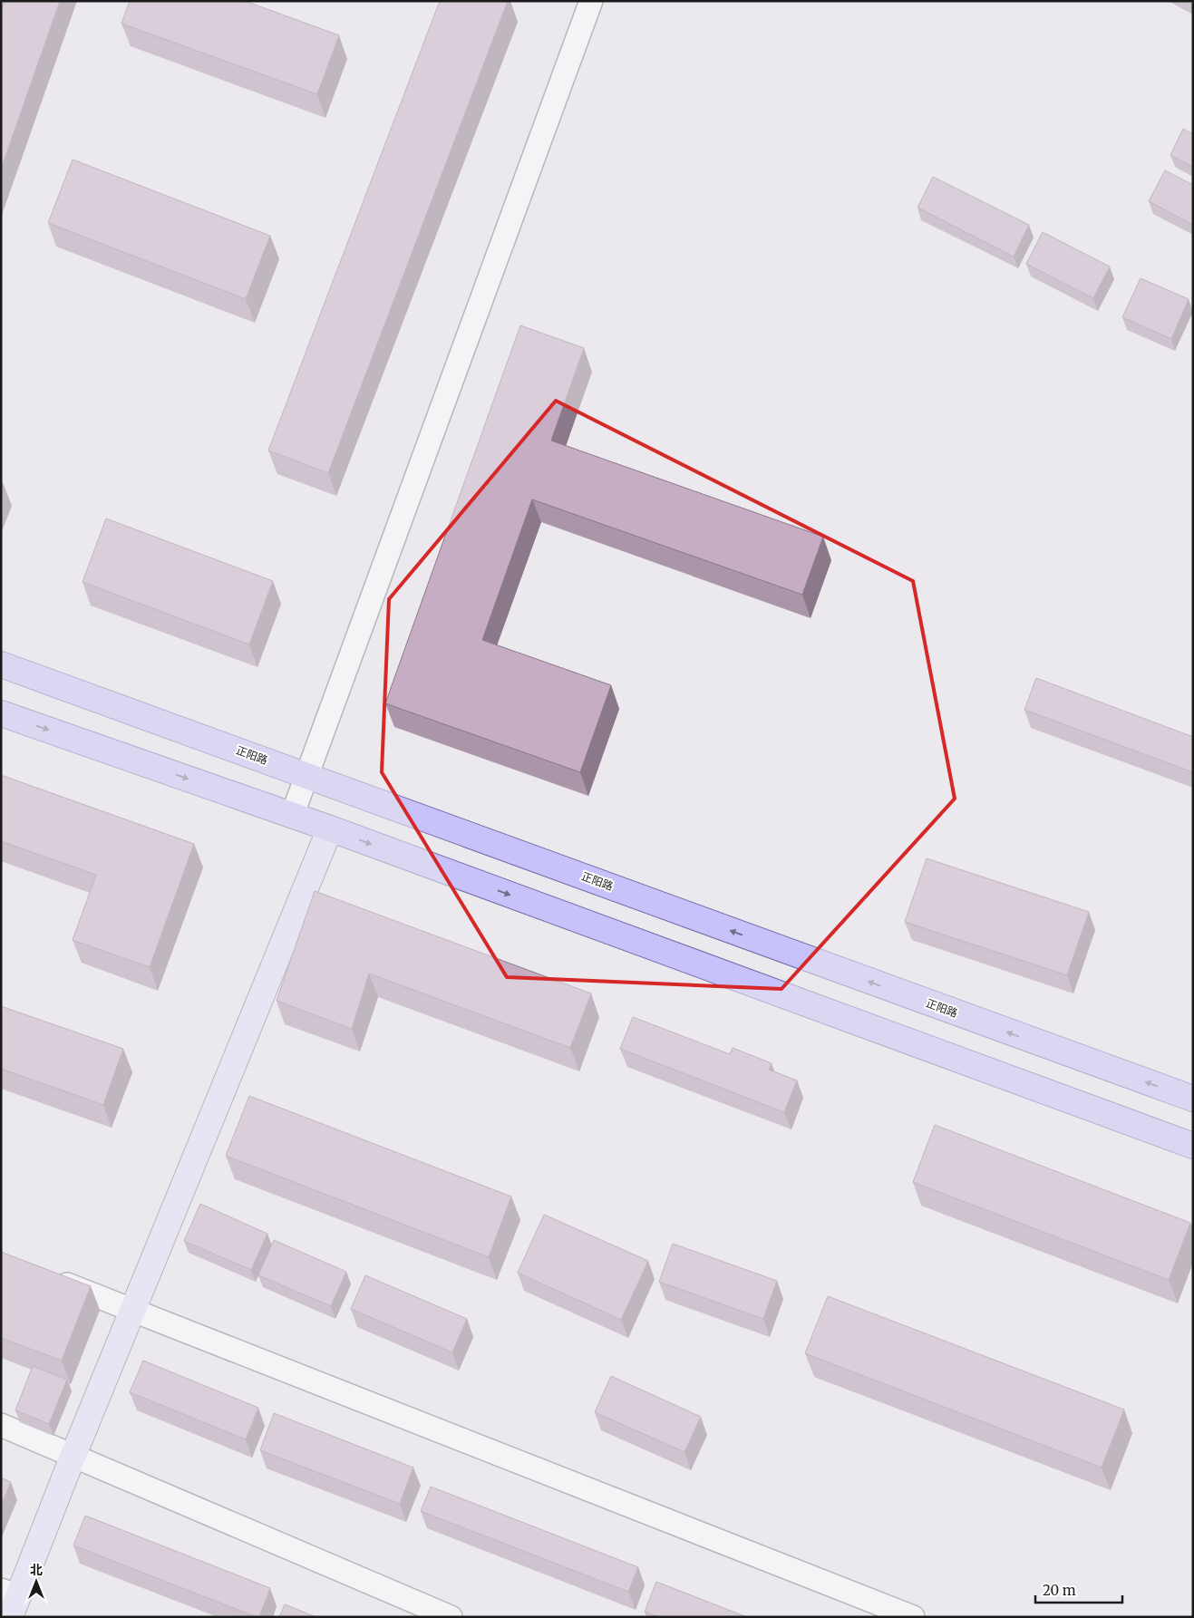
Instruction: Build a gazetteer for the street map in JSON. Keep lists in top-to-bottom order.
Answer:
{
  "streets": {
    "main road": ["正阳路"]
  },
  "scale_bar": "20 m",
  "north": "top"
}
